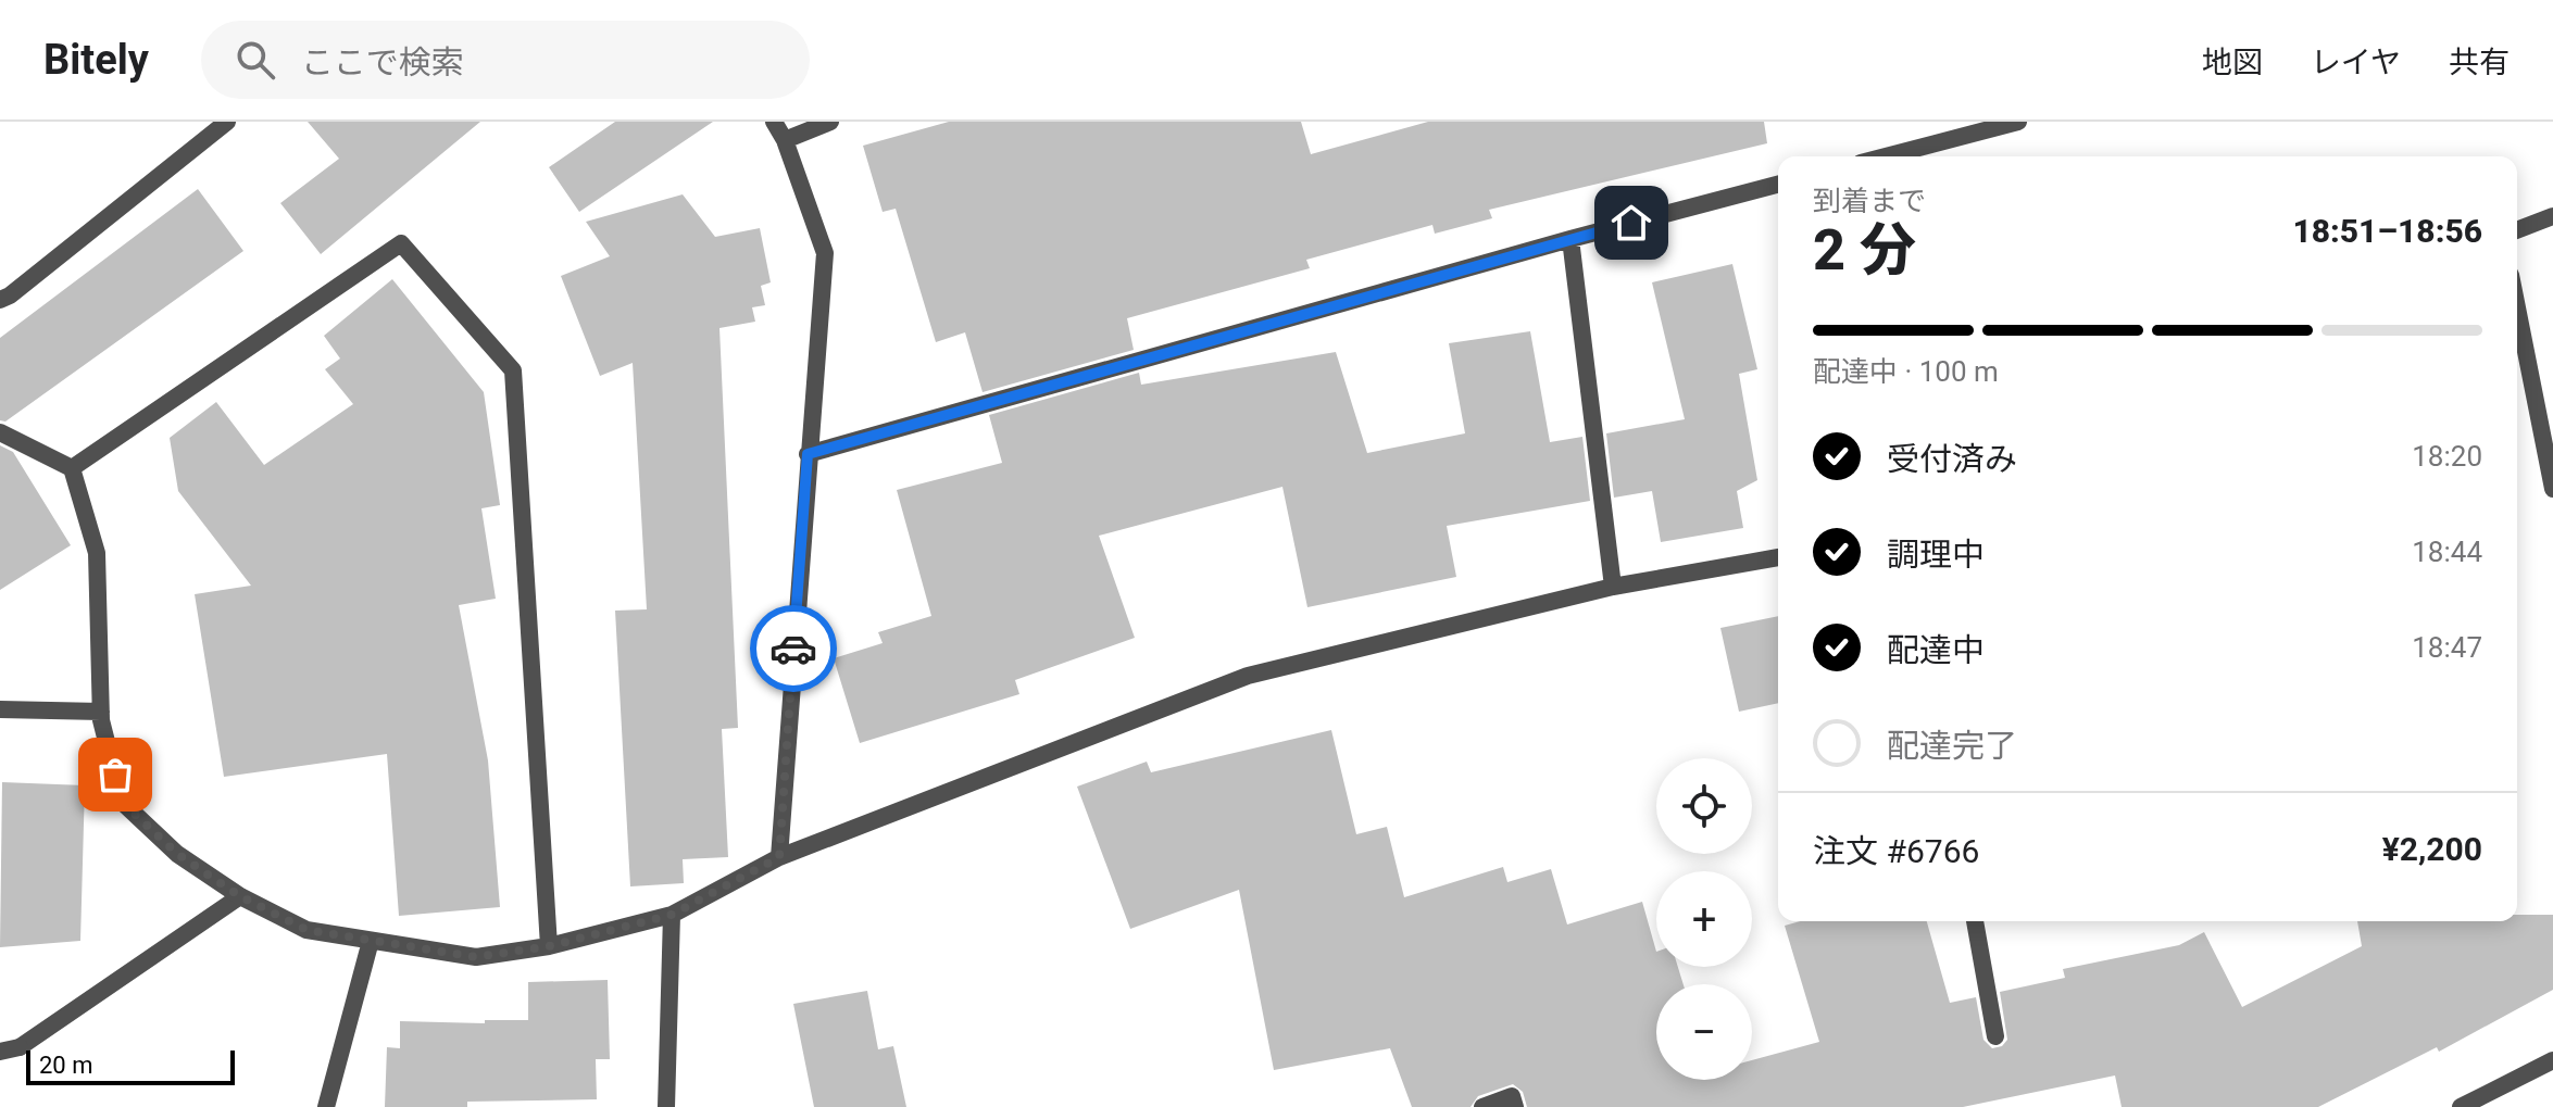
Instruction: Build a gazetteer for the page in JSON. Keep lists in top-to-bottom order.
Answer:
{
  "scale_bar": "20 m",
  "page": {
    "header": "Bitely",
    "search": "ここで検索",
    "nav": ["地図", "レイヤ", "共有"],
    "heading": ["2 分", "到着まで", "18:51–18:56"],
    "panel": ["注文 #6766", "¥2,200"],
    "bar": "配達中 · 100 m",
    "list": [
      ["受付済み", "18:20"],
      ["調理中", "18:44"],
      ["配達中", "18:47"],
      "配達完了"
    ],
    "map_buttons": ["+", "−"],
    "scale": "20 m"
  }
}
